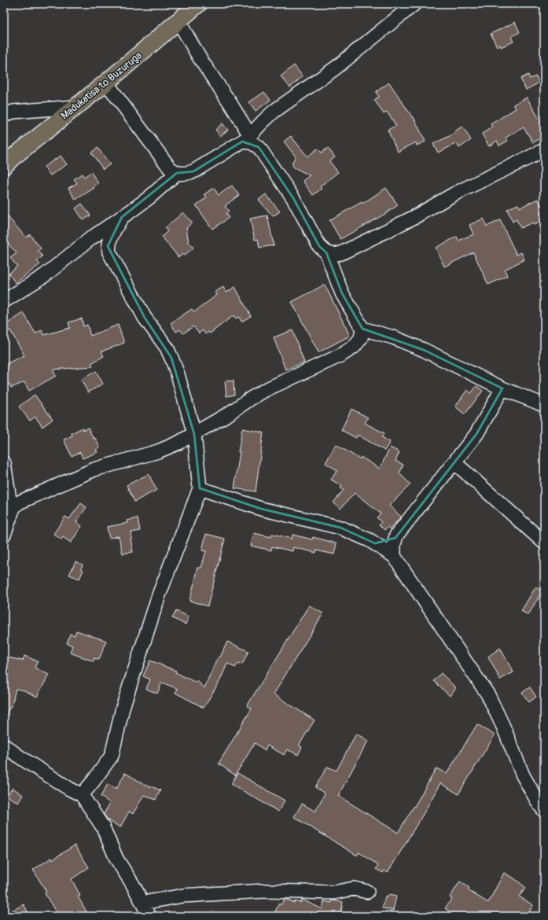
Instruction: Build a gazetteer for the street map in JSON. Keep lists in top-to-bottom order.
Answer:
{
  "streets": {
    "main road": ["Madukatisa to Buzuruga"]
  }
}
